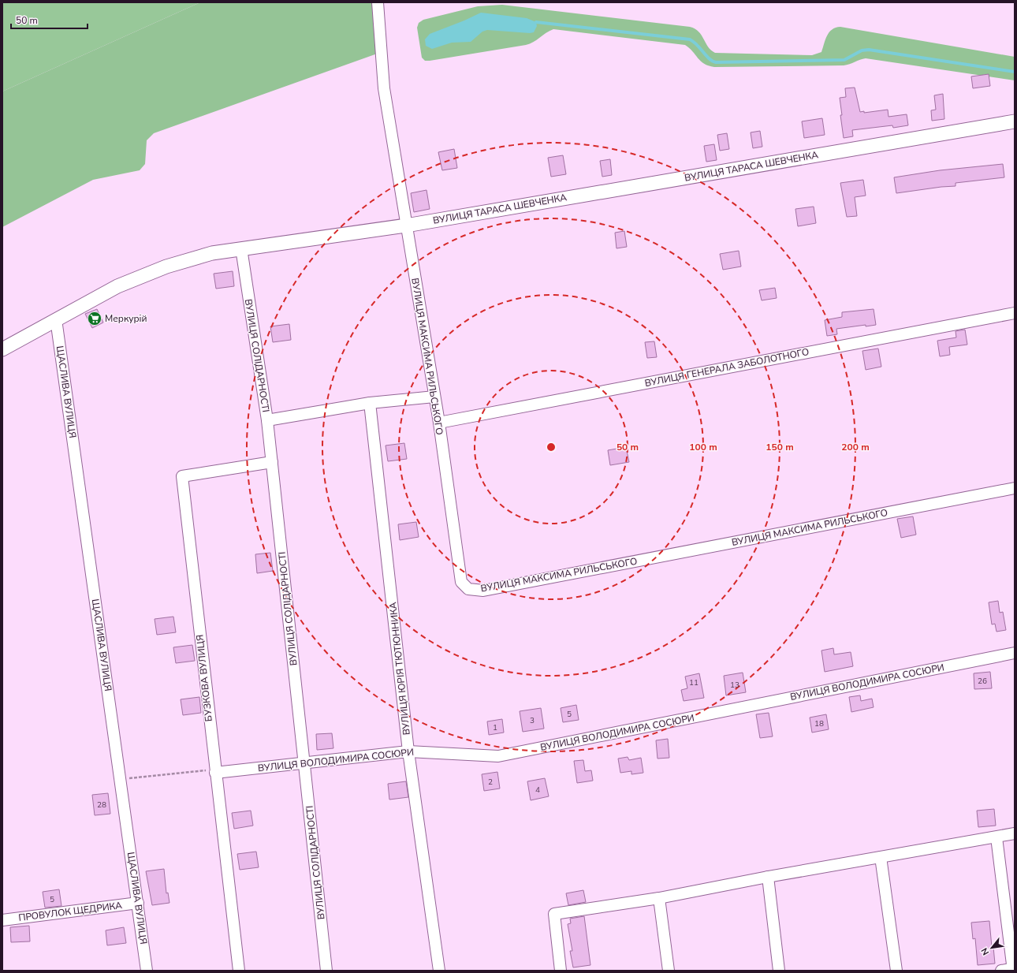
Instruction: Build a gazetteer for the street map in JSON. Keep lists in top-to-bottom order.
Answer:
{
  "streets": {
    "street": [
      "ВУЛИЦЯ ТАРАСА ШЕВЧЕНКА",
      "ВУЛИЦЯ СОЛІДАРНОСТІ",
      "ВУЛИЦЯ МАКСИМА РИЛЬСЬКОГО",
      "ВУЛИЦЯ ГЕНЕРАЛА ЗАБОЛОТНОГО",
      "ЩАСЛИВА ВУЛИЦЯ",
      "ВУЛИЦЯ ЮРІЯ ТЮТЮННИКА",
      "БУЗКОВА ВУЛИЦЯ",
      "ВУЛИЦЯ ВОЛОДИМИРА СОСЮРИ",
      "ПРОВУЛОК ЩЕДРИКА"
    ]
  },
  "crossings": [
    ["ВУЛИЦЯ ТАРАСА ШЕВЧЕНКА", "ВУЛИЦЯ СОЛІДАРНОСТІ"],
    ["ВУЛИЦЯ ТАРАСА ШЕВЧЕНКА", "ВУЛИЦЯ МАКСИМА РИЛЬСЬКОГО"],
    ["ВУЛИЦЯ ТАРАСА ШЕВЧЕНКА", "ЩАСЛИВА ВУЛИЦЯ"],
    ["ВУЛИЦЯ СОЛІДАРНОСТІ", "БУЗКОВА ВУЛИЦЯ"],
    ["ВУЛИЦЯ СОЛІДАРНОСТІ", "ВУЛИЦЯ ВОЛОДИМИРА СОСЮРИ"],
    ["ВУЛИЦЯ МАКСИМА РИЛЬСЬКОГО", "ВУЛИЦЯ ГЕНЕРАЛА ЗАБОЛОТНОГО"],
    ["ЩАСЛИВА ВУЛИЦЯ", "ПРОВУЛОК ЩЕДРИКА"],
    ["ВУЛИЦЯ ЮРІЯ ТЮТЮННИКА", "ВУЛИЦЯ ВОЛОДИМИРА СОСЮРИ"],
    ["БУЗКОВА ВУЛИЦЯ", "ВУЛИЦЯ ВОЛОДИМИРА СОСЮРИ"]
  ],
  "places": {
    "supermarket": ["Меркурій"]
  },
  "house_numbers": [
    "26",
    "11",
    "13",
    "5",
    "3",
    "18",
    "1",
    "2",
    "4",
    "28",
    "5"
  ],
  "scale_bar": "50 m",
  "north": "bottom left",
  "rings": [
    "50 m",
    "100 m",
    "150 m",
    "200 m"
  ]
}
